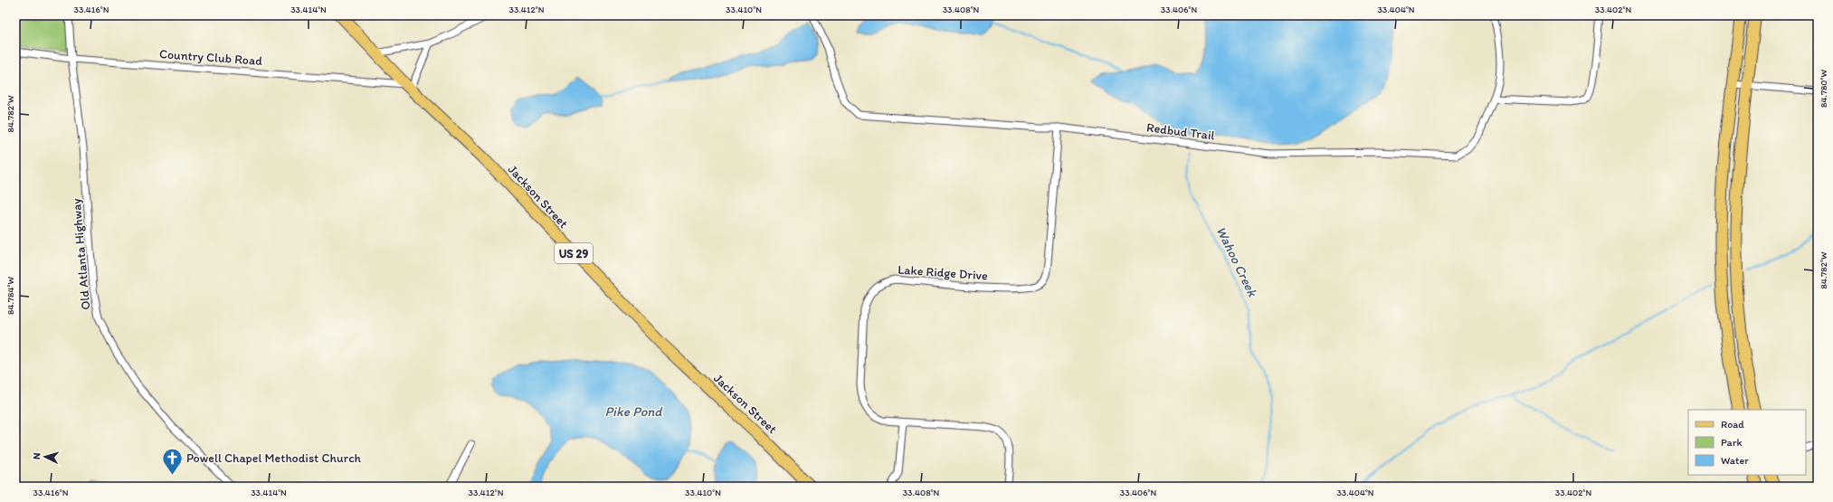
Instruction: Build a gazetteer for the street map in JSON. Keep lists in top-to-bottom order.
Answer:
{
  "streets": {
    "main road": ["Jackson Street", "US 29"],
    "street": [
      "Country Club Road",
      "Redbud Trail",
      "Old Atlanta Highway",
      "Lake Ridge Drive"
    ]
  },
  "crossings": [
    ["Country Club Road", "Jackson Street"],
    ["Country Club Road", "Old Atlanta Highway"],
    ["Redbud Trail", "Lake Ridge Drive"]
  ],
  "water": ["Wahoo Creek", "Pike Pond"],
  "places": {
    "church": ["Powell Chapel Methodist Church"]
  },
  "legend": ["Road", "Park", "Water"],
  "north": "left",
  "coordinates": [
    "33.416°N",
    "33.414°N",
    "33.412°N",
    "33.410°N",
    "33.408°N",
    "33.406°N",
    "33.404°N",
    "33.402°N",
    "84.780°W",
    "84.782°W",
    "84.784°W"
  ]
}
